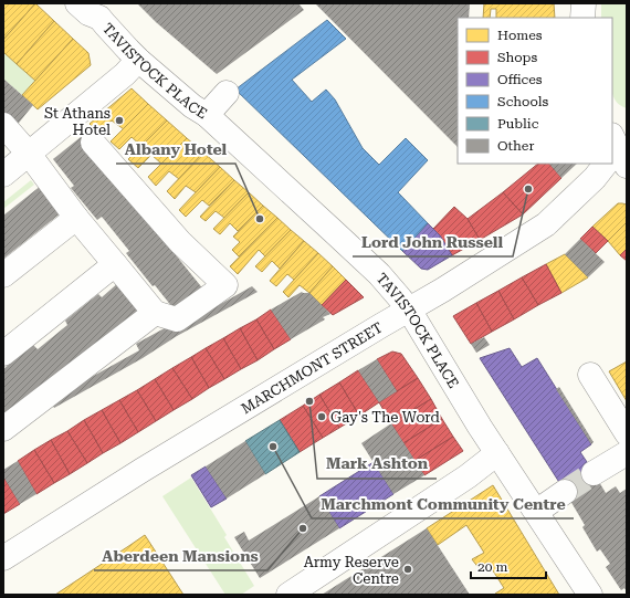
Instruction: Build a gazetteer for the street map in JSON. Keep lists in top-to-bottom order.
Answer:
{
  "streets": {
    "street": ["TAVISTOCK PLACE", "MARCHMONT STREET"]
  },
  "crossings": [
    ["TAVISTOCK PLACE", "MARCHMONT STREET"]
  ],
  "places": [
    "St Athans Hotel",
    "Lord John Russell",
    "Albany Hotel",
    "Mark Ashton",
    "Gay's The Word",
    "Marchmont Community Centre",
    "Aberdeen Mansions",
    "Army Reserve Centre"
  ],
  "legend": [
    "Homes",
    "Shops",
    "Offices",
    "Schools",
    "Public",
    "Other"
  ],
  "scale_bar": "20 m"
}
